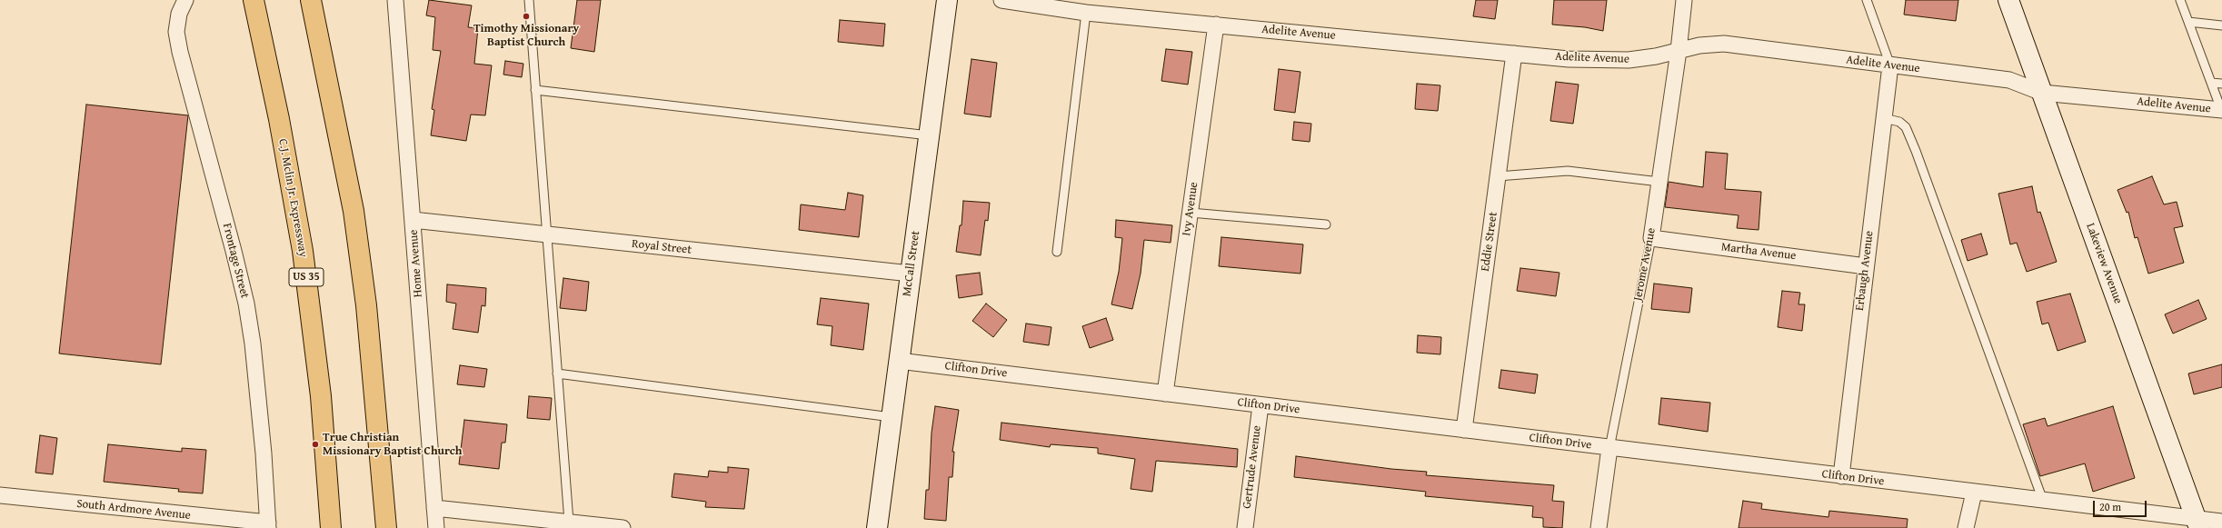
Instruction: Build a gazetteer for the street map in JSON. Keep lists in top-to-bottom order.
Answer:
{
  "streets": {
    "highway": ["C.J. Mclin Jr. Expressway", "US 35"],
    "street": [
      "Adelite Avenue",
      "Ivy Avenue",
      "Eddie Street",
      "Royal Street",
      "Martha Avenue",
      "Frontage Street",
      "Home Avenue",
      "McCall Street",
      "Lakeview Avenue",
      "Jerome Avenue",
      "Erbaugh Avenue",
      "Clifton Drive",
      "Gertrude Avenue",
      "South Ardmore Avenue"
    ]
  },
  "crossings": [
    ["Adelite Avenue", "Ivy Avenue"],
    ["Adelite Avenue", "Eddie Street"],
    ["Adelite Avenue", "Lakeview Avenue"],
    ["Adelite Avenue", "Jerome Avenue"],
    ["Adelite Avenue", "Erbaugh Avenue"],
    ["Ivy Avenue", "Clifton Drive"],
    ["Eddie Street", "Clifton Drive"],
    ["Royal Street", "Home Avenue"],
    ["Royal Street", "McCall Street"],
    ["Martha Avenue", "Jerome Avenue"],
    ["Martha Avenue", "Erbaugh Avenue"],
    ["Frontage Street", "South Ardmore Avenue"],
    ["McCall Street", "Clifton Drive"],
    ["Lakeview Avenue", "Clifton Drive"],
    ["Jerome Avenue", "Clifton Drive"],
    ["Erbaugh Avenue", "Clifton Drive"],
    ["Clifton Drive", "Gertrude Avenue"]
  ],
  "places": ["Timothy Missionary Baptist Church", "True Christian Missionary Baptist Church"],
  "scale_bar": "20 m"
}
